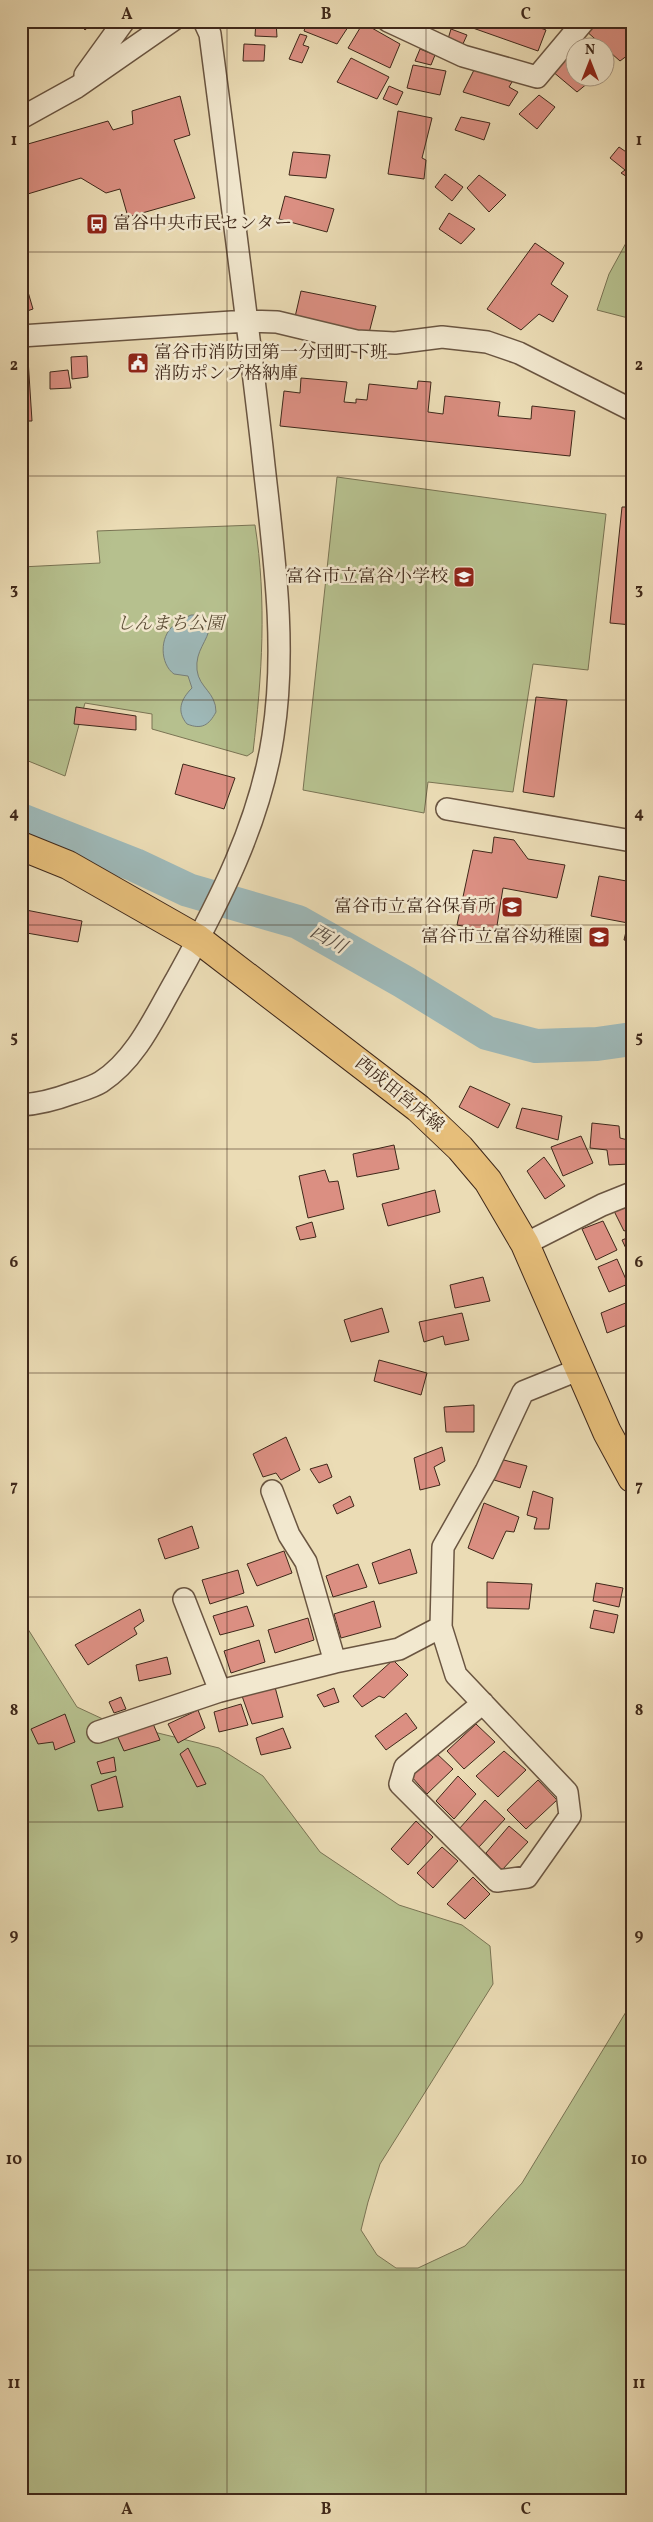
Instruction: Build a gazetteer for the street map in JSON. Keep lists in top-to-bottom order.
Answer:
{
  "streets": {
    "main road": ["西成田宮床線"]
  },
  "water": ["西川"],
  "parks": ["しんまち公園"],
  "places": {
    "bus stop": ["富谷中央市民センター"],
    "public building": ["富谷市消防団第一分団町下班 消防ポンプ格納庫"],
    "school or university": ["富谷市立富谷小学校", "富谷市立富谷保育所", "富谷市立富谷幼稚園"]
  },
  "north": "top",
  "grid": {
    "columns": ["A", "B", "C"],
    "rows": [
      "1",
      "2",
      "3",
      "4",
      "5",
      "6",
      "7",
      "8",
      "9",
      "10",
      "11"
    ]
  }
}
